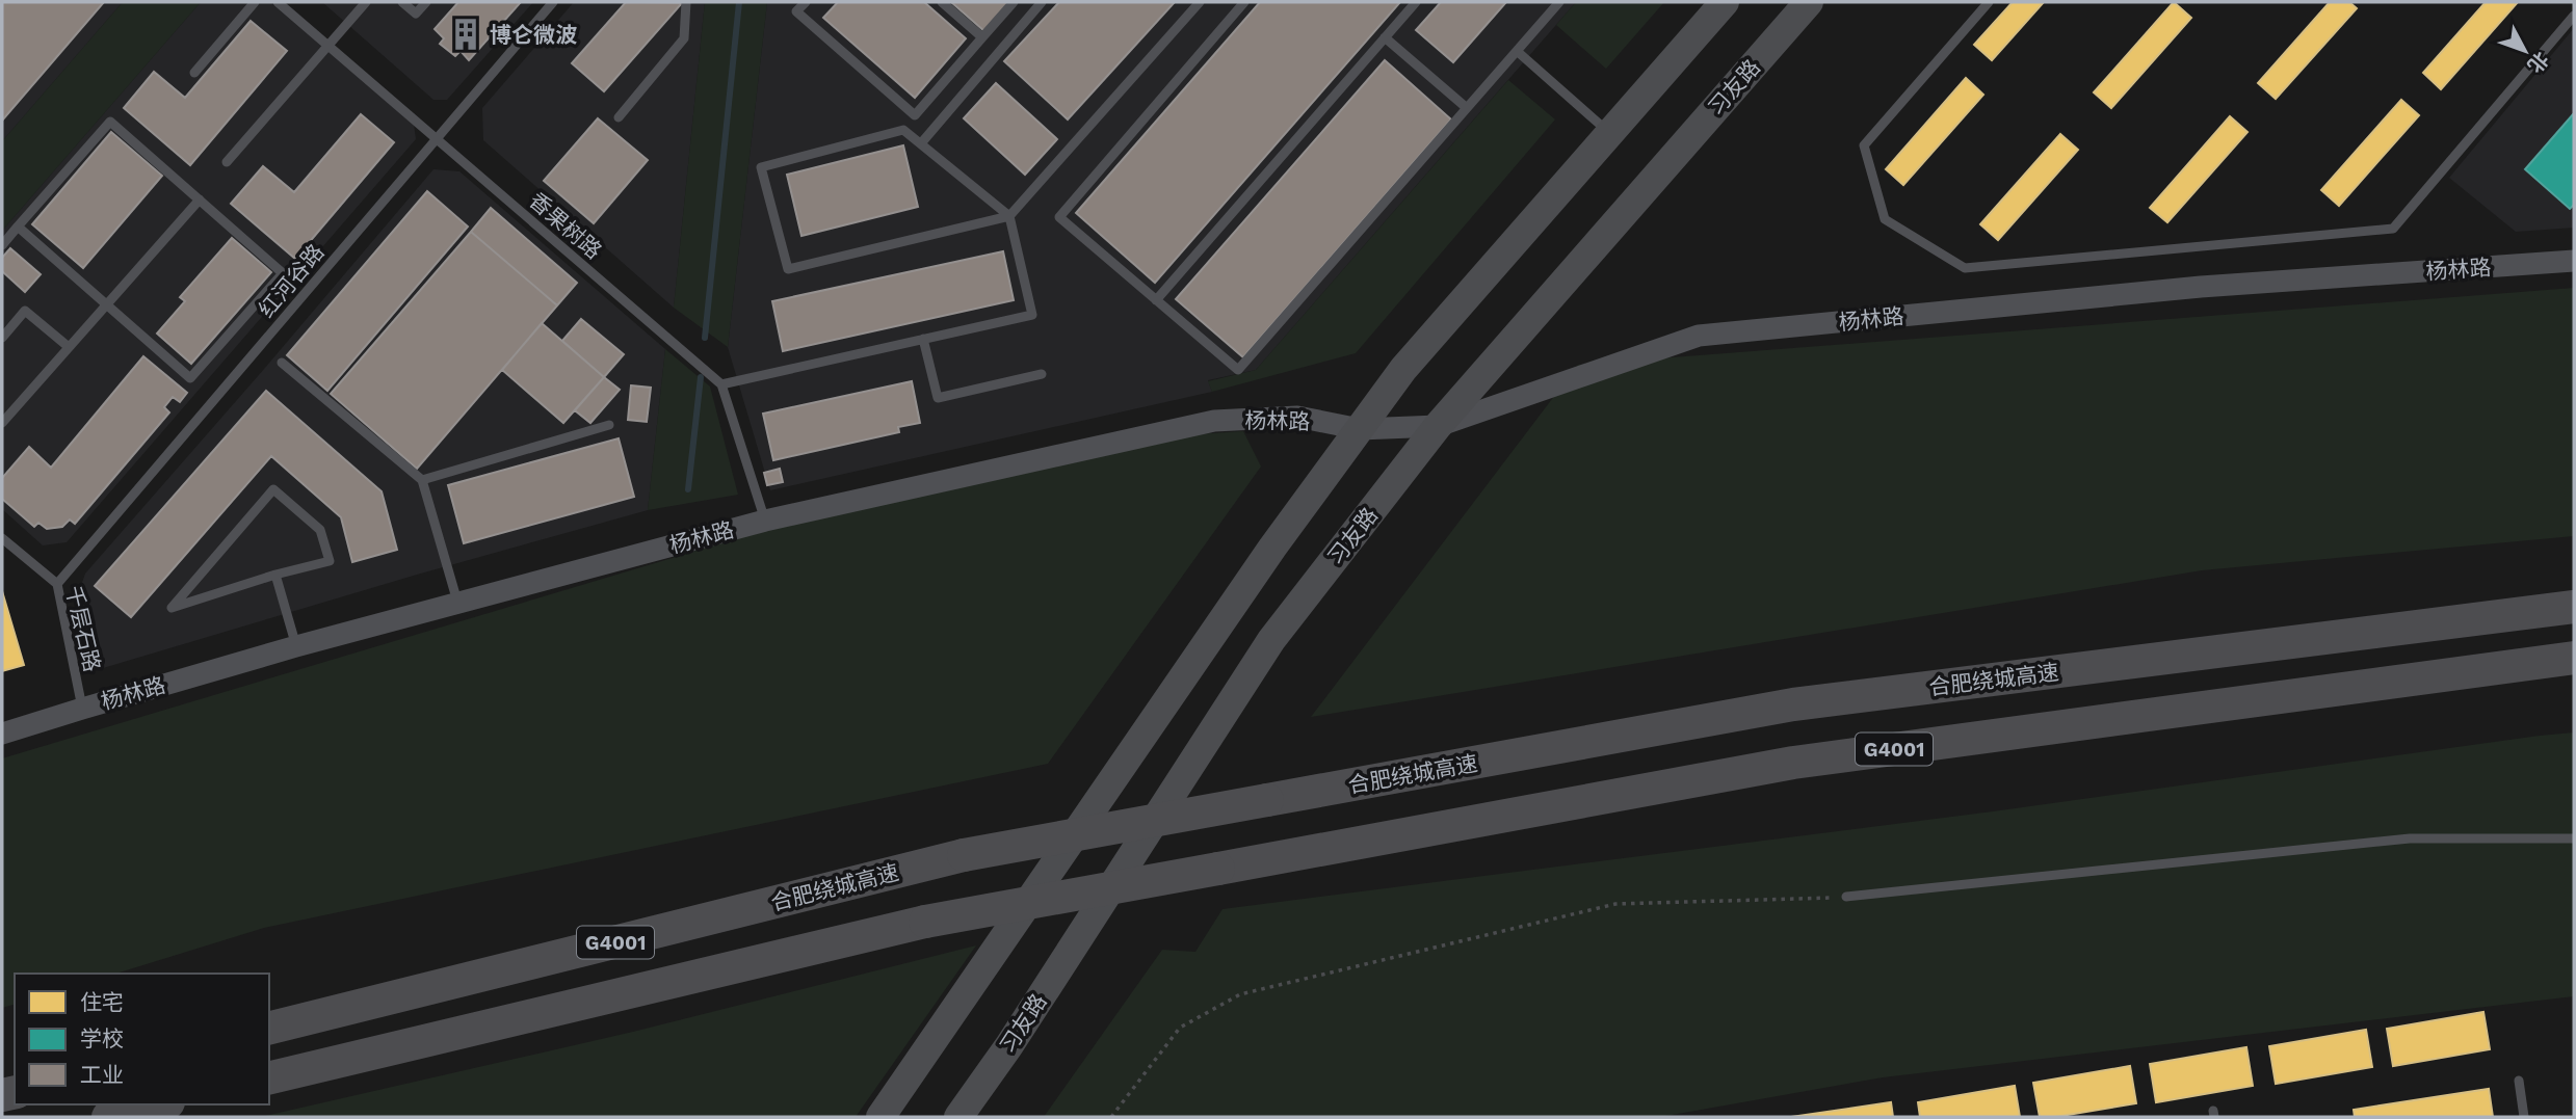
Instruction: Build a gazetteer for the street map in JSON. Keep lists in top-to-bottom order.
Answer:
{
  "streets": {
    "highway": ["合肥绕城高速", "G4001"],
    "main road": ["习友路"],
    "street": ["杨林路"],
    "lane": ["香果树路", "红河谷路", "千层石路"]
  },
  "crossings": [
    ["习友路", "杨林路"],
    ["香果树路", "红河谷路"],
    ["杨林路", "千层石路"],
    ["红河谷路", "千层石路"]
  ],
  "places": {
    "building": ["博仑微波"]
  },
  "legend": ["住宅", "学校", "工业"],
  "north": "bottom right"
}
